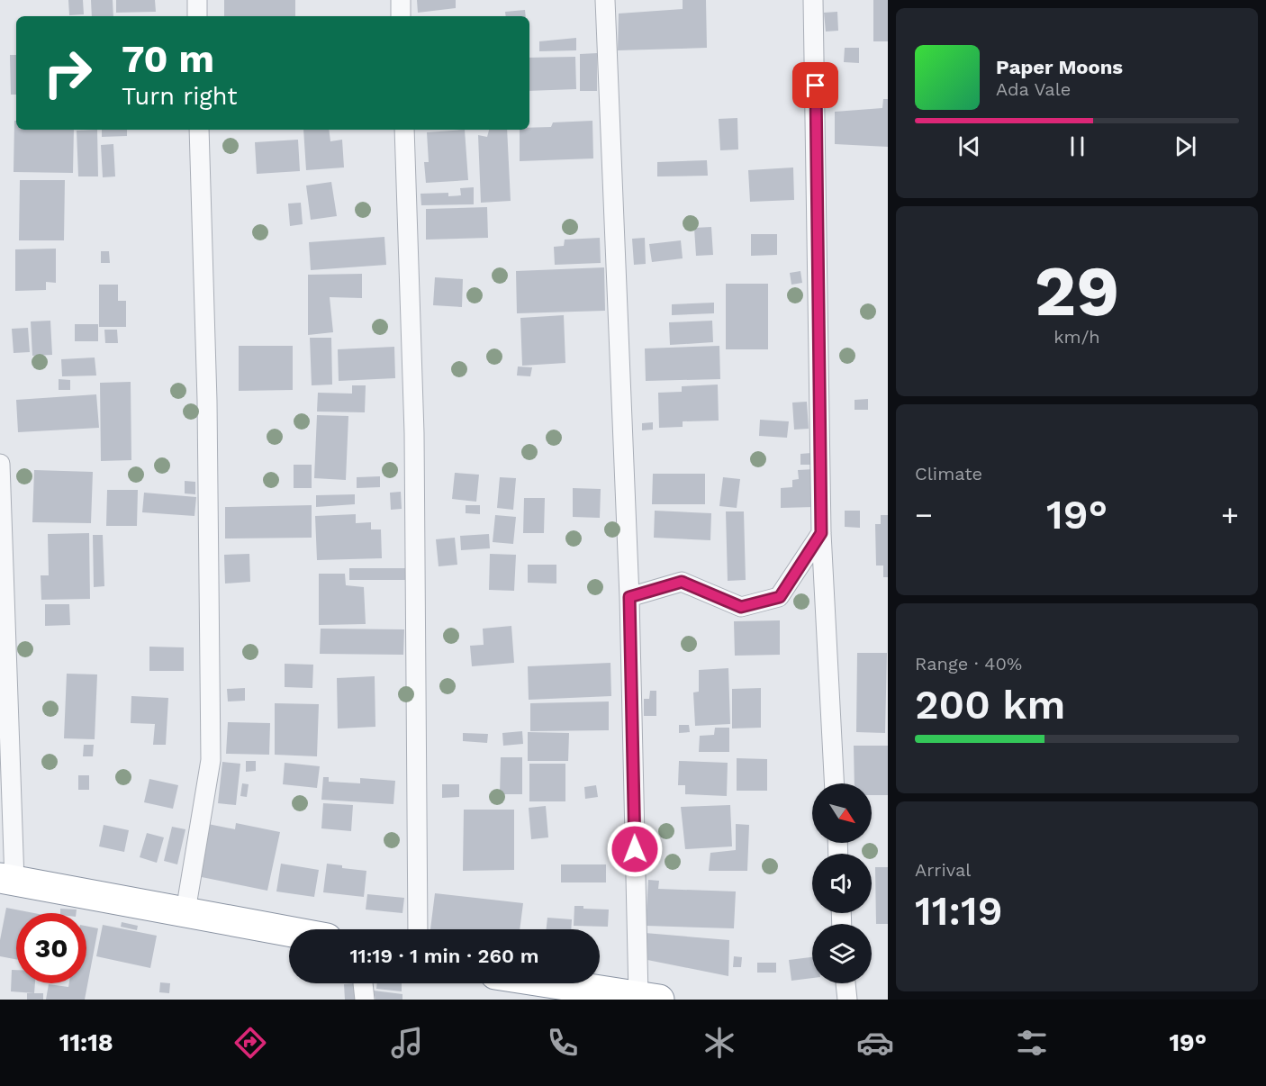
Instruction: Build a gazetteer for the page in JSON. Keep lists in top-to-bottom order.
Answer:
{
  "north": "bottom right",
  "page": {
    "turn": ["70 m", "Turn right"],
    "song": ["Paper Moons", "Ada Vale"],
    "tile": [
      ["29", "km/h"],
      "Climate",
      ["Range · 40%", "200 km"],
      ["Arrival", "11:19"]
    ],
    "heat": ["−", "19°", "+"],
    "limit": "30",
    "trip": "11:19 · 1 min · 260 m",
    "tabs": ["11:18", "19°"]
  }
}
